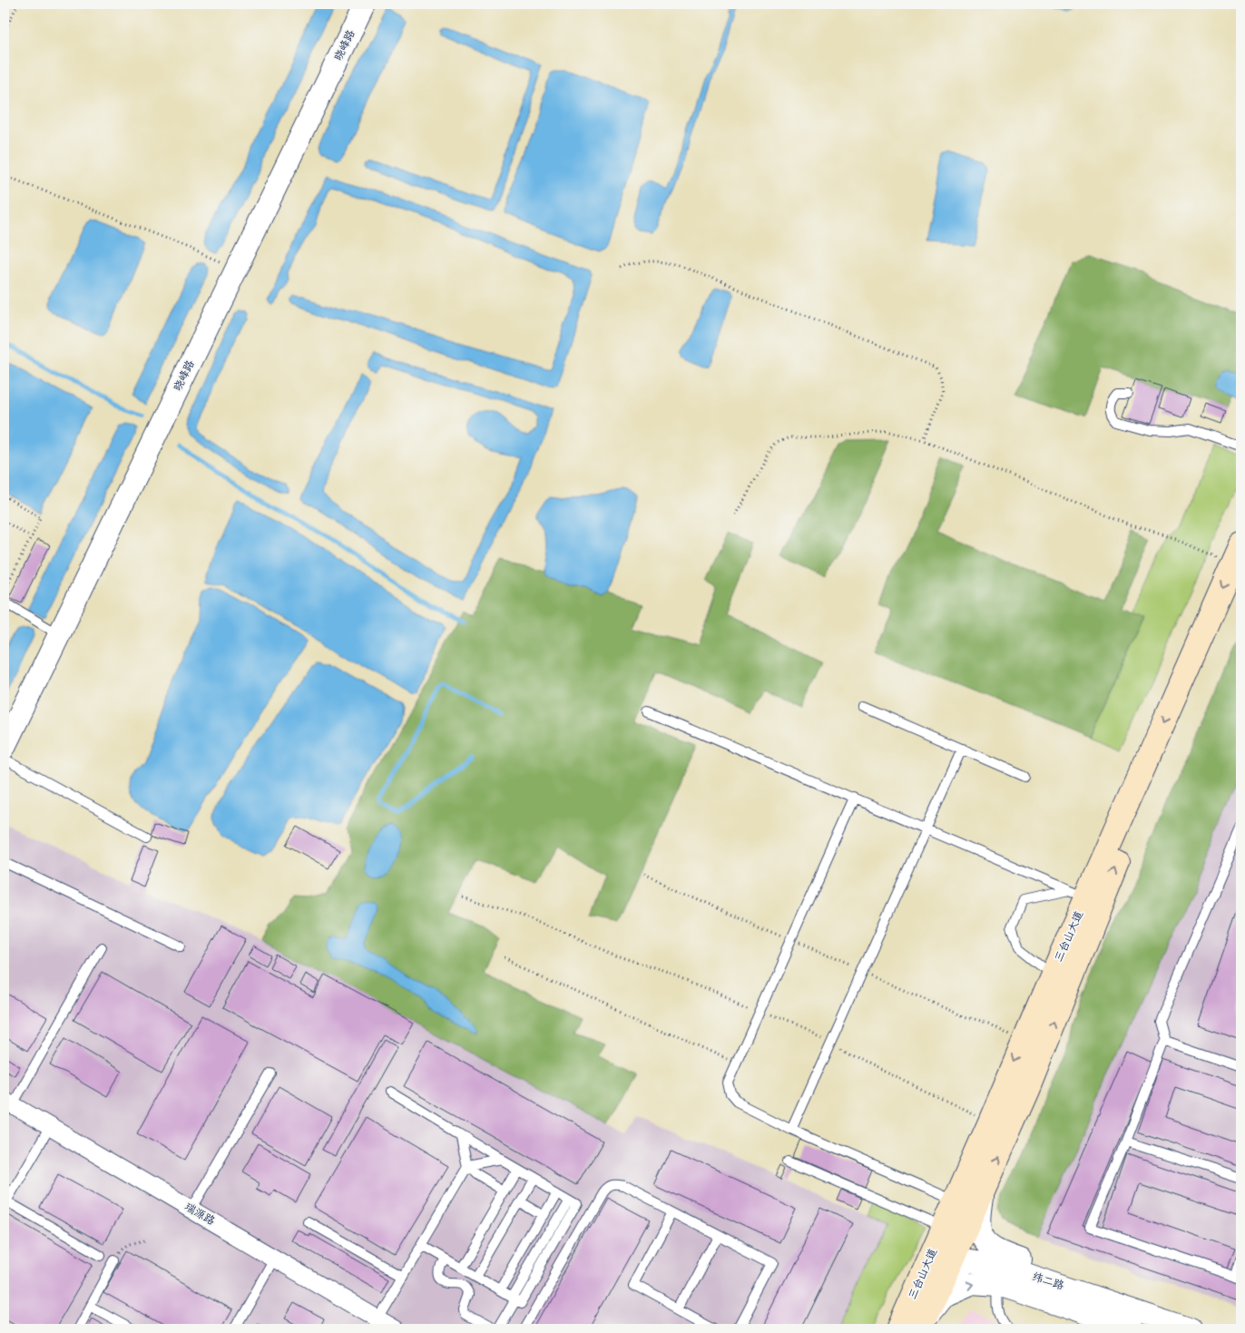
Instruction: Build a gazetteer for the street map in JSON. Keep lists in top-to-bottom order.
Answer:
{
  "streets": {
    "main road": ["三台山大道"],
    "street": ["晓峰路", "瑞源路", "纬二路"]
  },
  "crossings": [
    ["三台山大道", "纬二路"]
  ]
}
